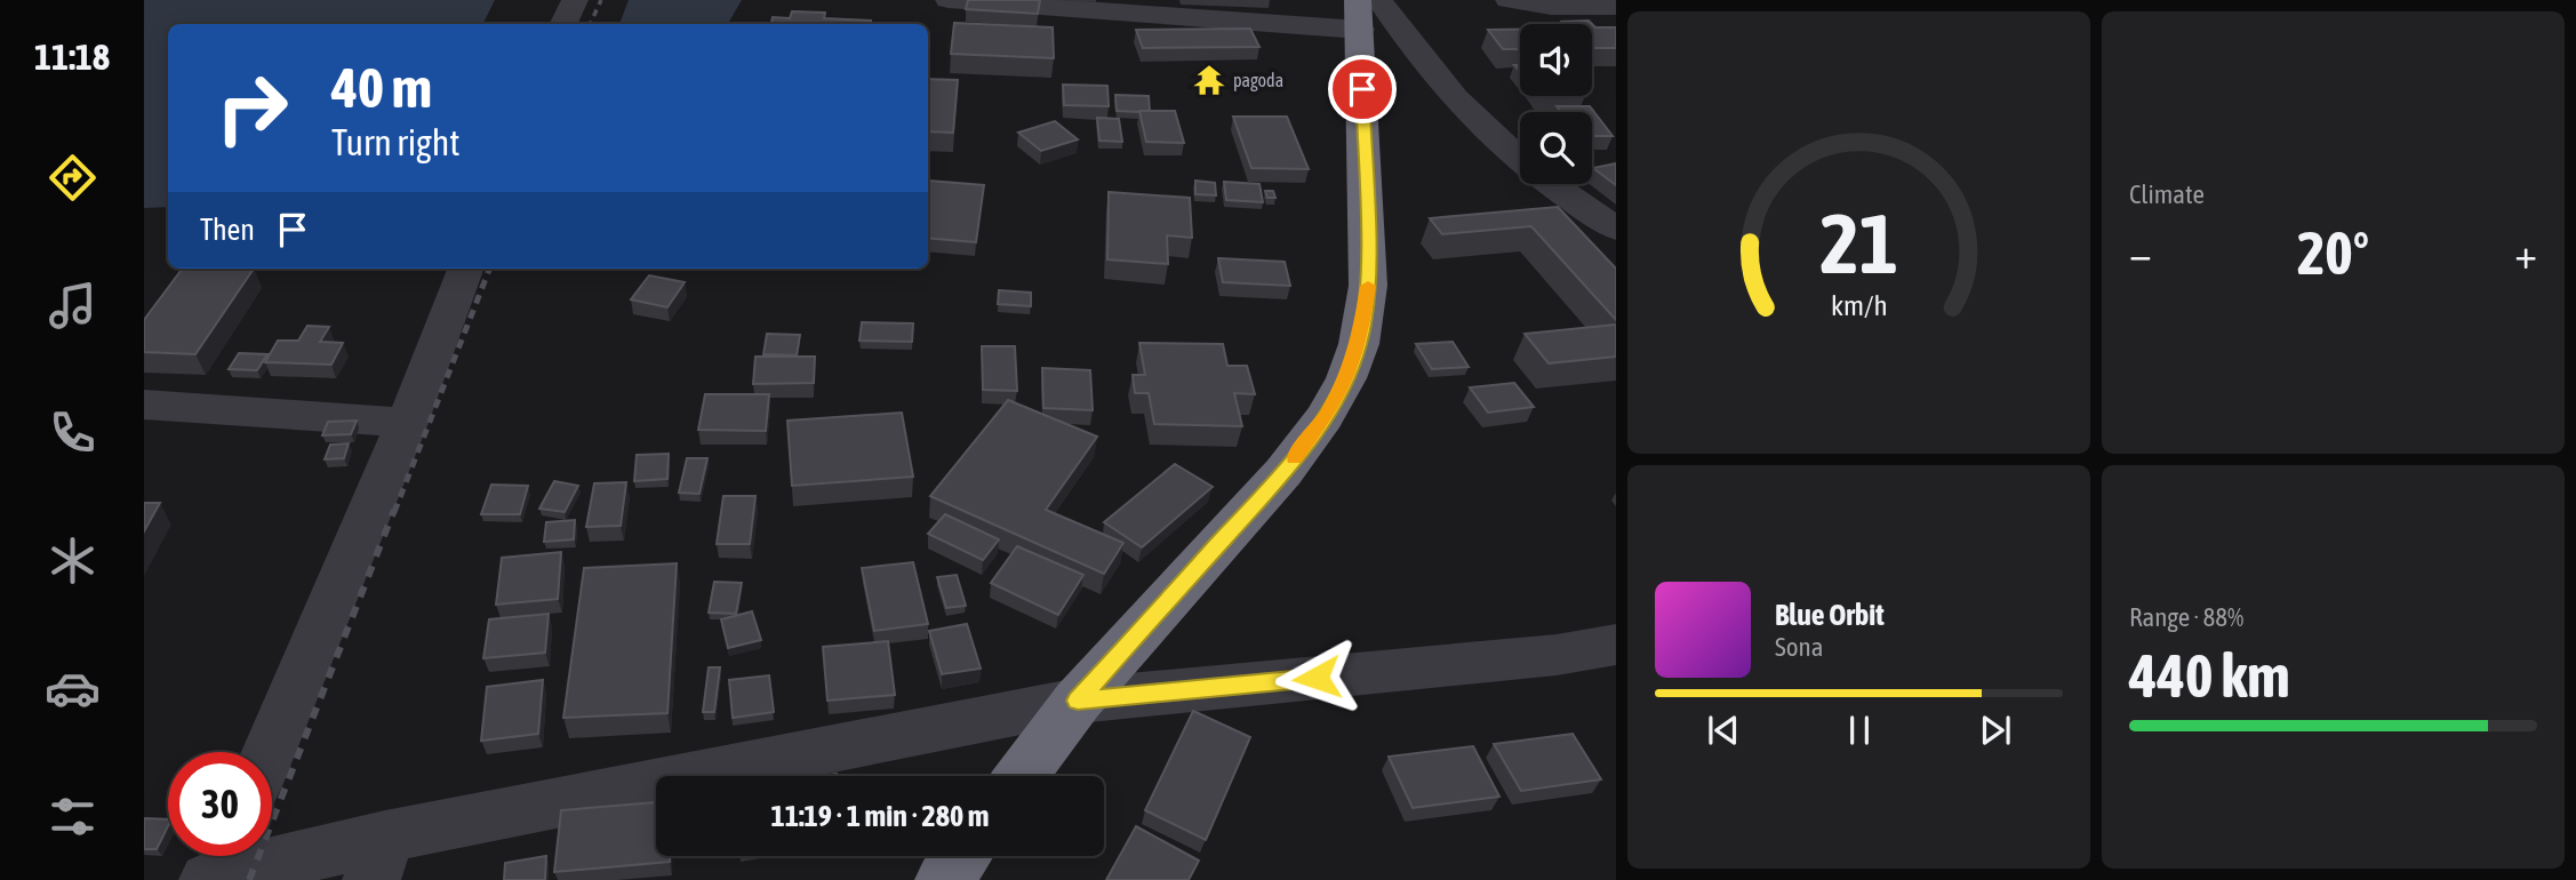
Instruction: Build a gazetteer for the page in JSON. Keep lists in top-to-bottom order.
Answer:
{
  "places": {
    "temple": ["pagoda"]
  },
  "page": {
    "tabs": "11:18",
    "tile": [
      "Climate",
      ["Range · 88%", "440 km"]
    ],
    "turn": ["40 m", "Turn right"],
    "then": "Then",
    "heat": ["−", "20°", "+"],
    "song": ["Blue Orbit", "Sona"],
    "limit": "30",
    "trip": "11:19 · 1 min · 280 m",
    "gauge": ["21", "km/h"]
  }
}
